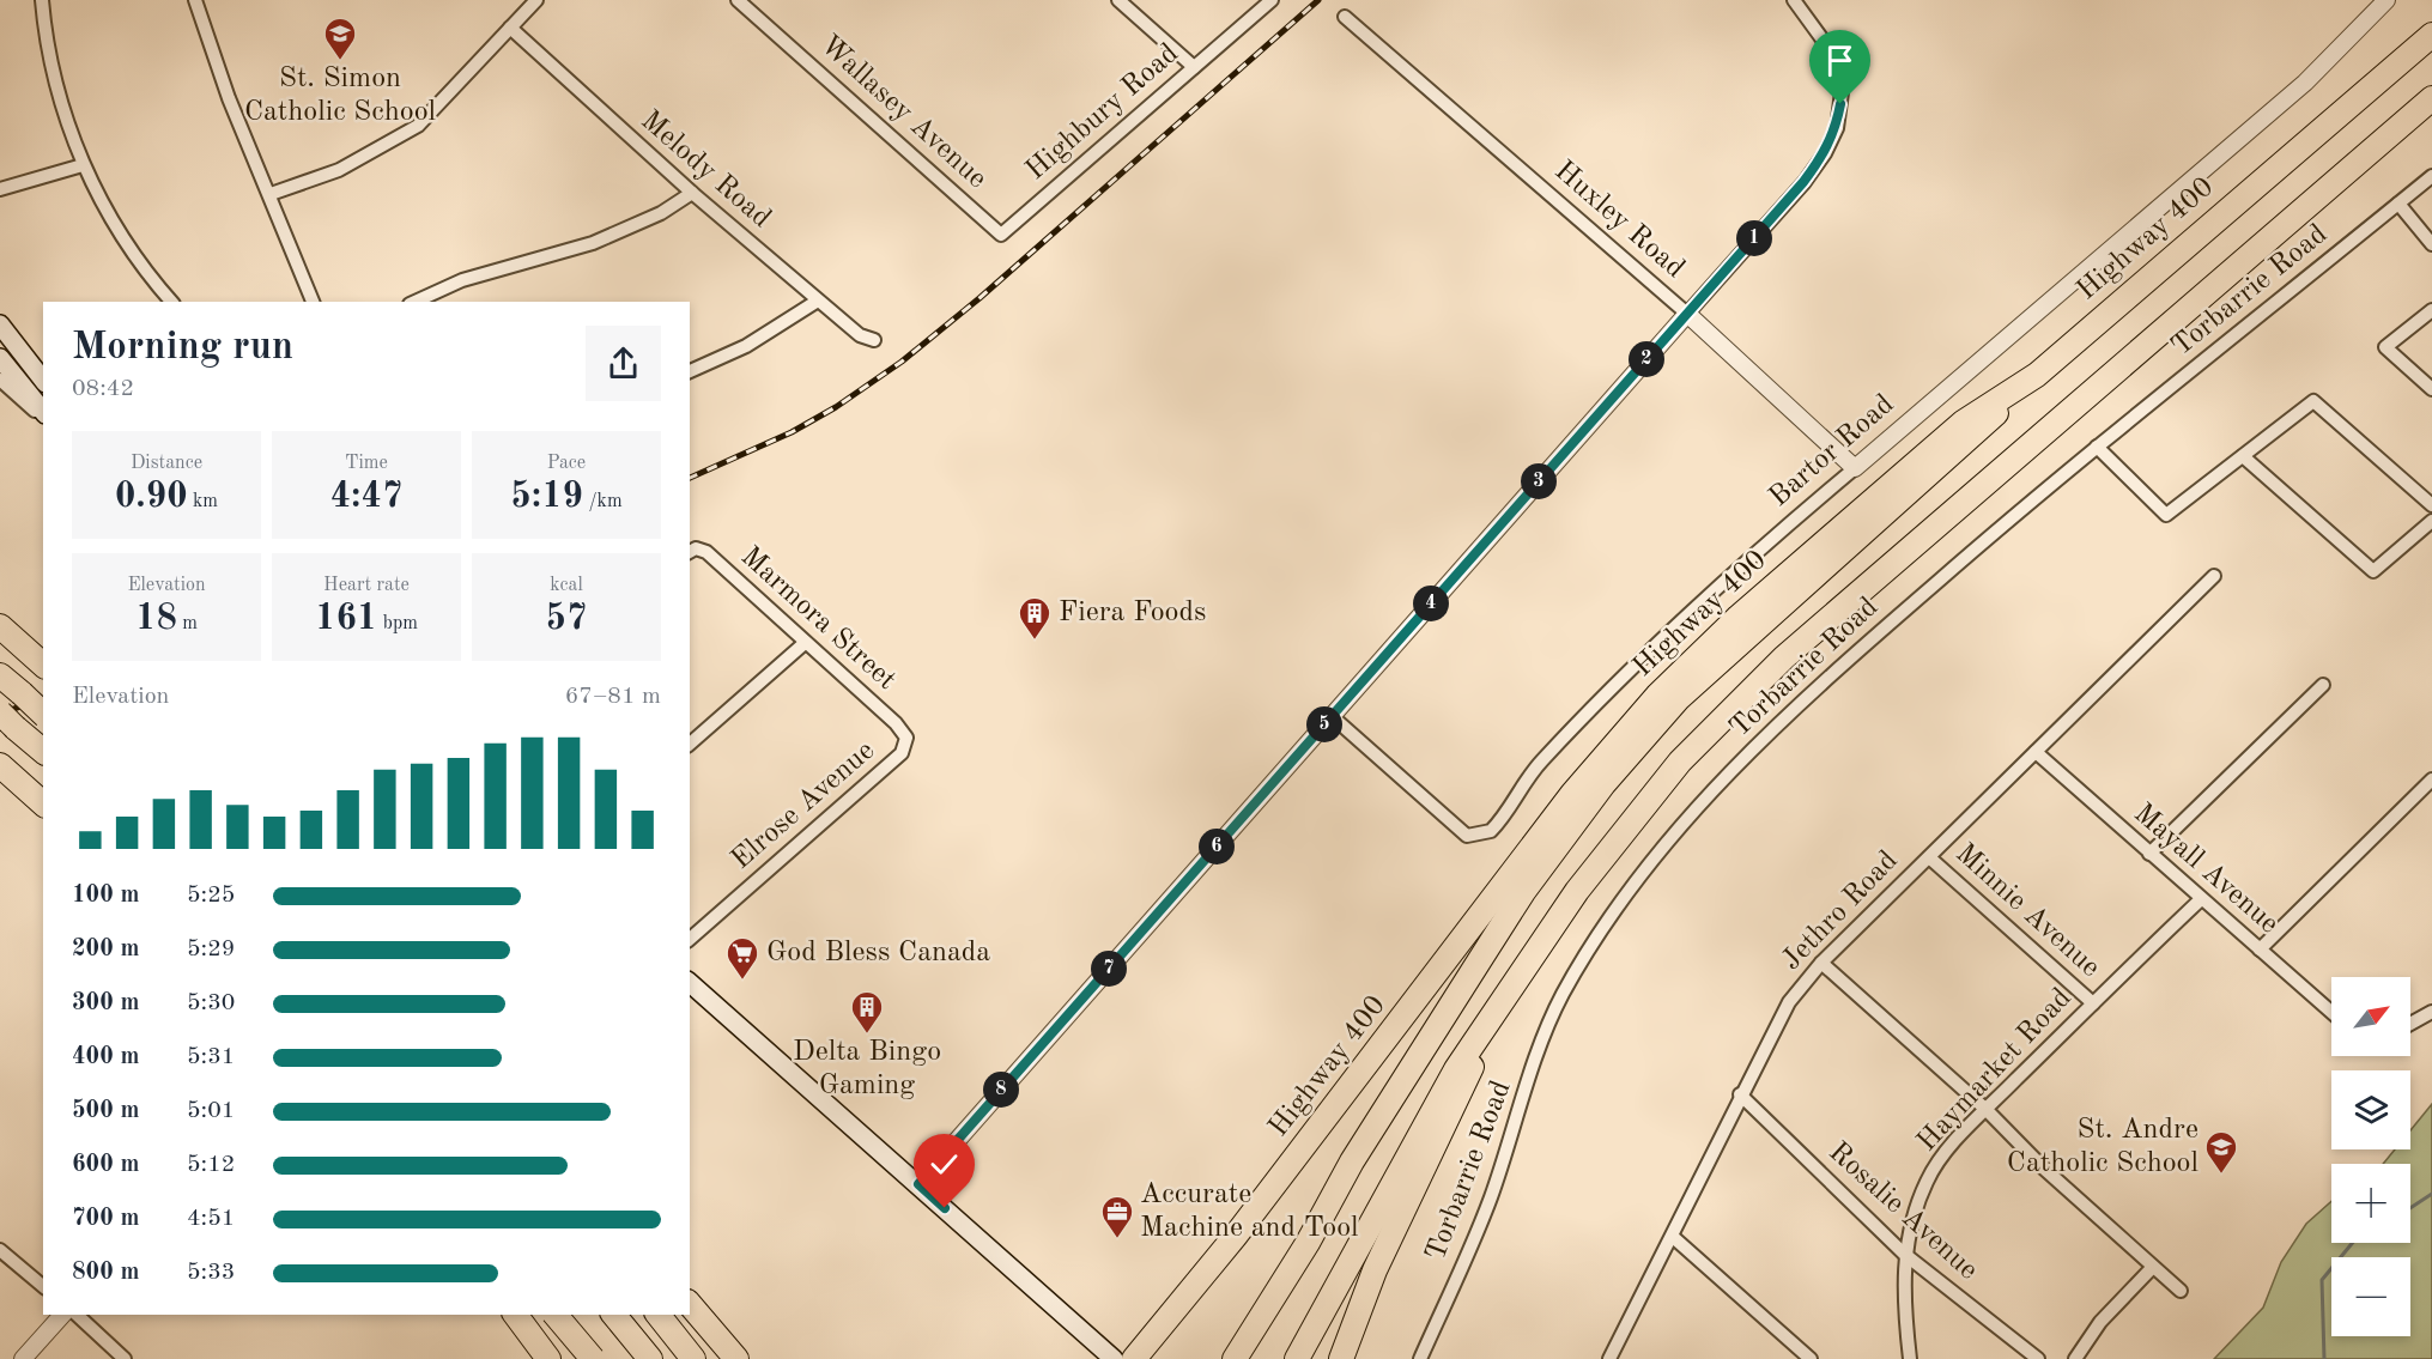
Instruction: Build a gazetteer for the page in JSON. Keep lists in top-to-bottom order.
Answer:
{
  "streets": {
    "highway": ["Highway 400"],
    "street": [
      "Wallasey Avenue",
      "Highbury Road",
      "Melody Road",
      "Huxley Road",
      "Torbarrie Road",
      "Bartor Road",
      "Marmora Street",
      "Elrose Avenue",
      "Mayall Avenue",
      "Jethro Road",
      "Minnie Avenue",
      "Haymarket Road",
      "Rosalie Avenue"
    ]
  },
  "crossings": [
    ["Wallasey Avenue", "Highbury Road"],
    ["Huxley Road", "Bartor Road"],
    ["Marmora Street", "Elrose Avenue"],
    ["Mayall Avenue", "Jethro Road"],
    ["Mayall Avenue", "Haymarket Road"],
    ["Jethro Road", "Minnie Avenue"],
    ["Jethro Road", "Rosalie Avenue"],
    ["Minnie Avenue", "Haymarket Road"],
    ["Haymarket Road", "Rosalie Avenue"]
  ],
  "places": {
    "school or university": ["St. Simon Catholic School", "St. Andre Catholic School"],
    "building": ["Fiera Foods", "Delta Bingo Gaming"],
    "supermarket": ["God Bless Canada"],
    "office": ["Accurate Machine and Tool"]
  },
  "north": "top right",
  "page": {
    "pins": [
      "1",
      "2",
      "3",
      "4",
      "5",
      "6",
      "7",
      "8"
    ],
    "heading": ["Morning run", "08:42"],
    "stats": [
      ["Distance", "0.90 km"],
      ["Time", "4:47"],
      ["Pace", "5:19 /km"],
      ["Elevation", "18 m"],
      ["Heart rate", "161 bpm"],
      ["kcal", "57"]
    ],
    "chart": ["Elevation", "67–81 m"],
    "list": [
      {
        "name": "100 m",
        "note": "5:25"
      },
      {
        "name": "200 m",
        "note": "5:29"
      },
      {
        "name": "300 m",
        "note": "5:30"
      },
      {
        "name": "400 m",
        "note": "5:31"
      },
      {
        "name": "500 m",
        "note": "5:01"
      },
      {
        "name": "600 m",
        "note": "5:12"
      },
      {
        "name": "700 m",
        "note": "4:51"
      },
      {
        "name": "800 m",
        "note": "5:33"
      }
    ],
    "map_buttons": ["+", "−"]
  }
}
